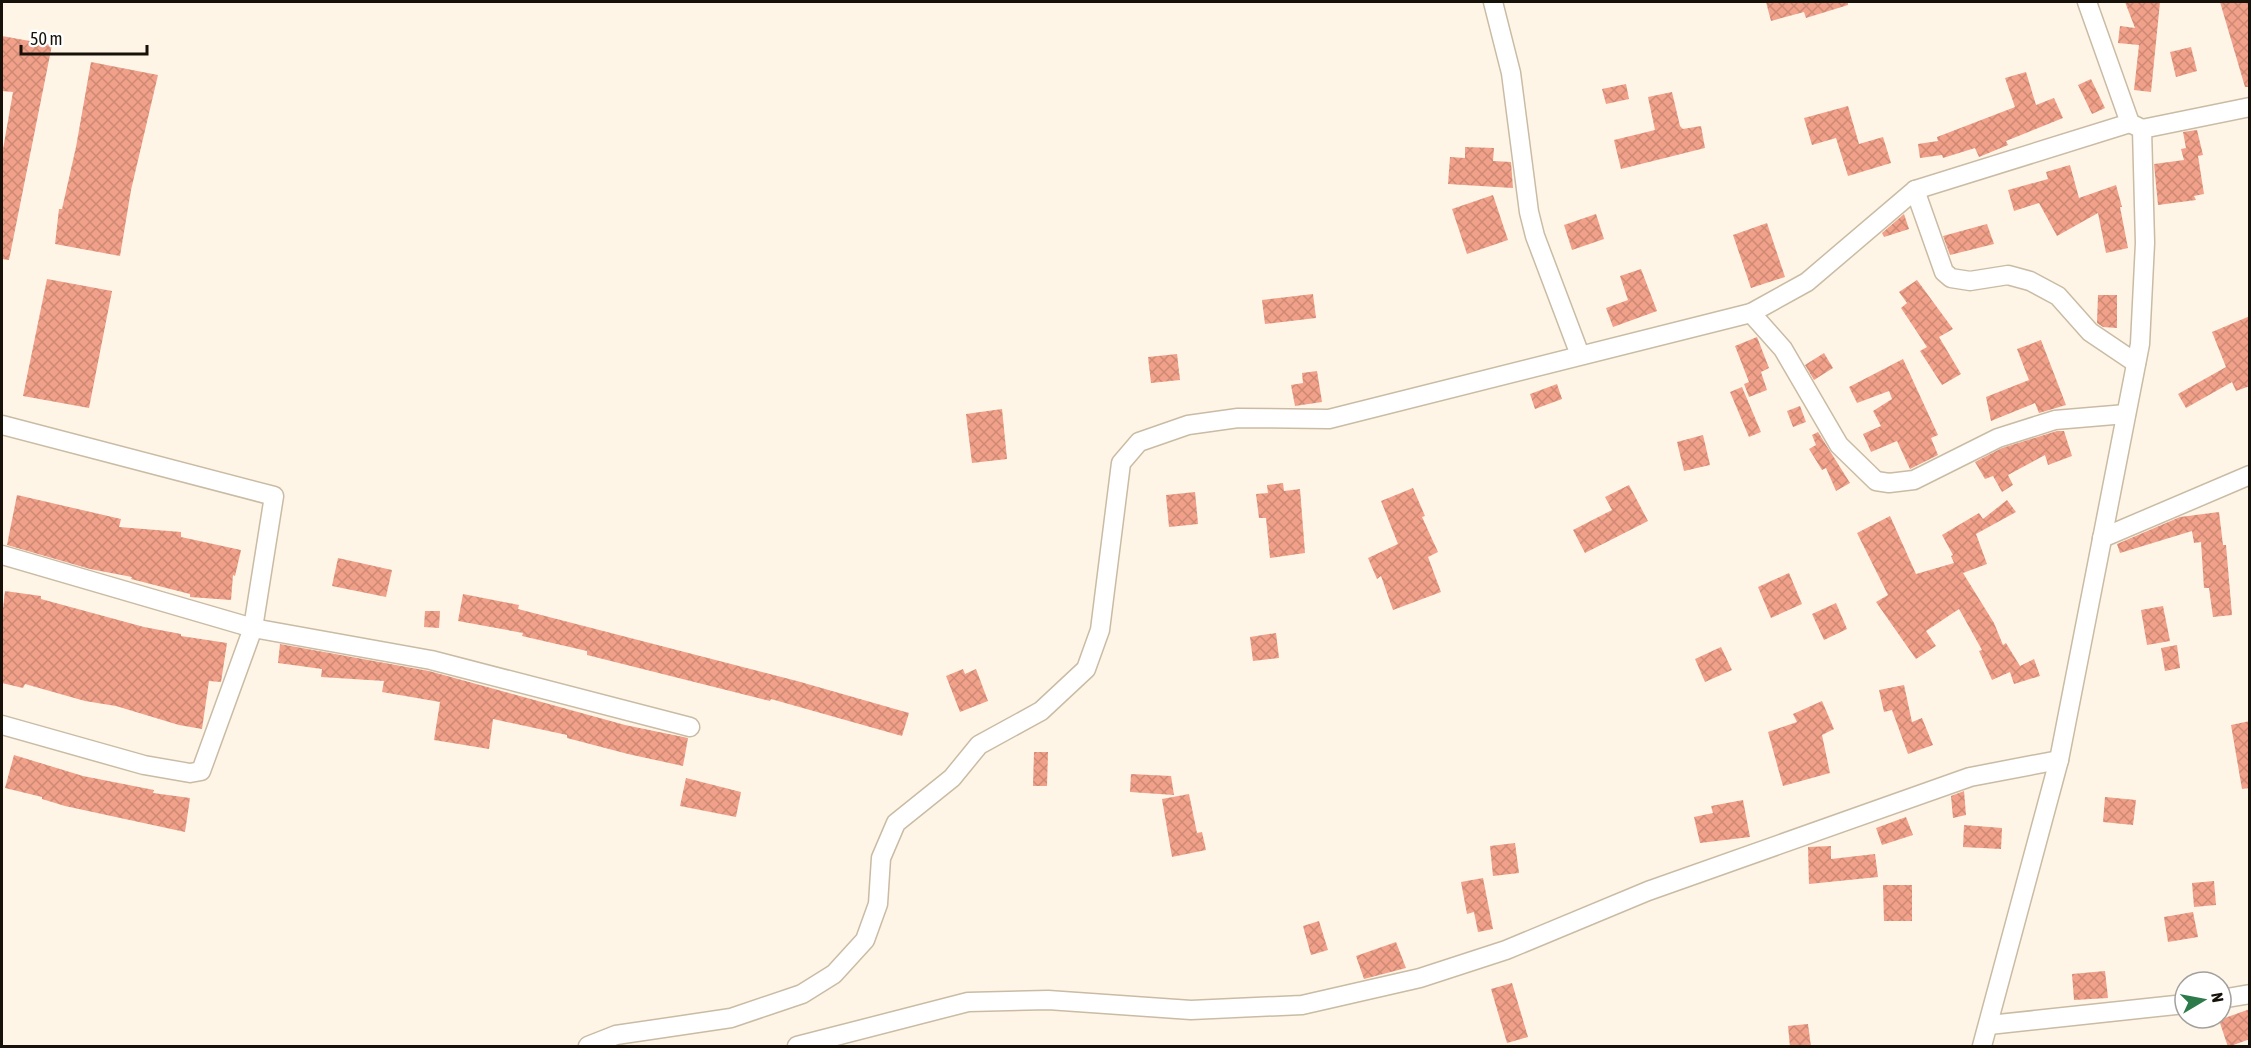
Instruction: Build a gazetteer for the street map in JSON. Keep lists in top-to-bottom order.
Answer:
{
  "scale_bar": "50 m",
  "north": "right"
}
